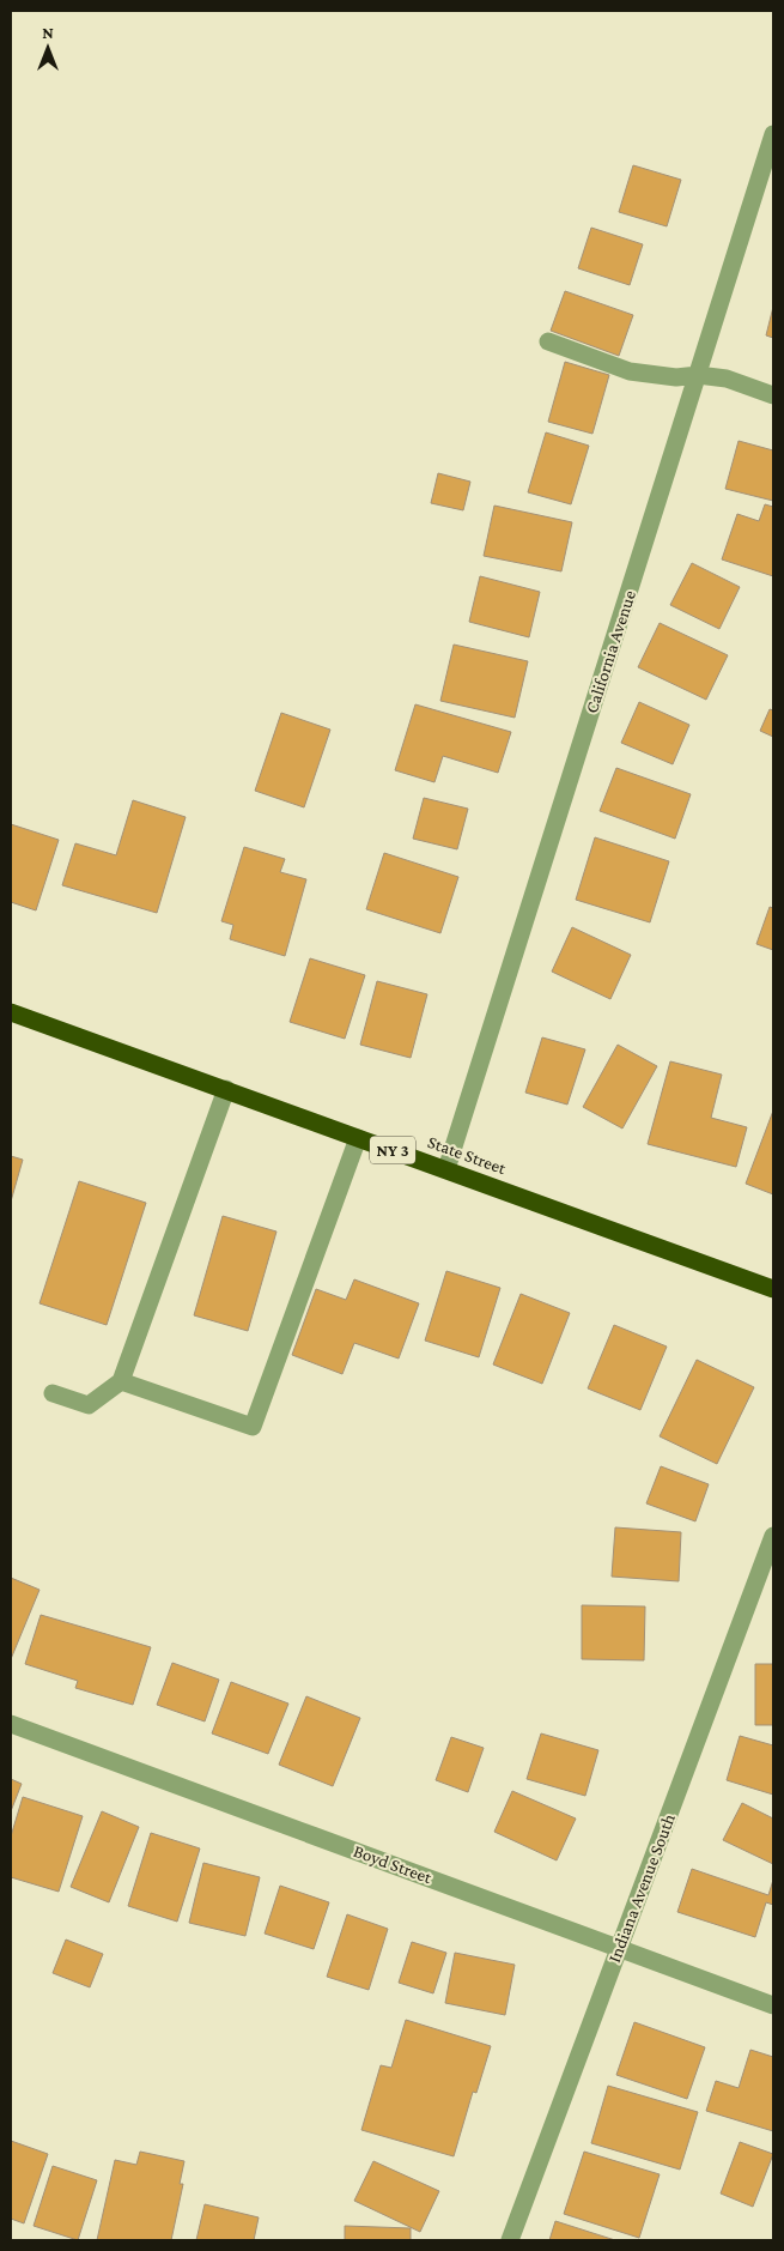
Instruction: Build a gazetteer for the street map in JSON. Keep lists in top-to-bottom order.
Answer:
{
  "streets": {
    "highway": ["NY 3", "State Street"],
    "street": ["California Avenue", "Boyd Street", "Indiana Avenue South"]
  },
  "crossings": [
    ["California Avenue", "State Street"],
    ["Boyd Street", "Indiana Avenue South"]
  ],
  "north": "top"
}
